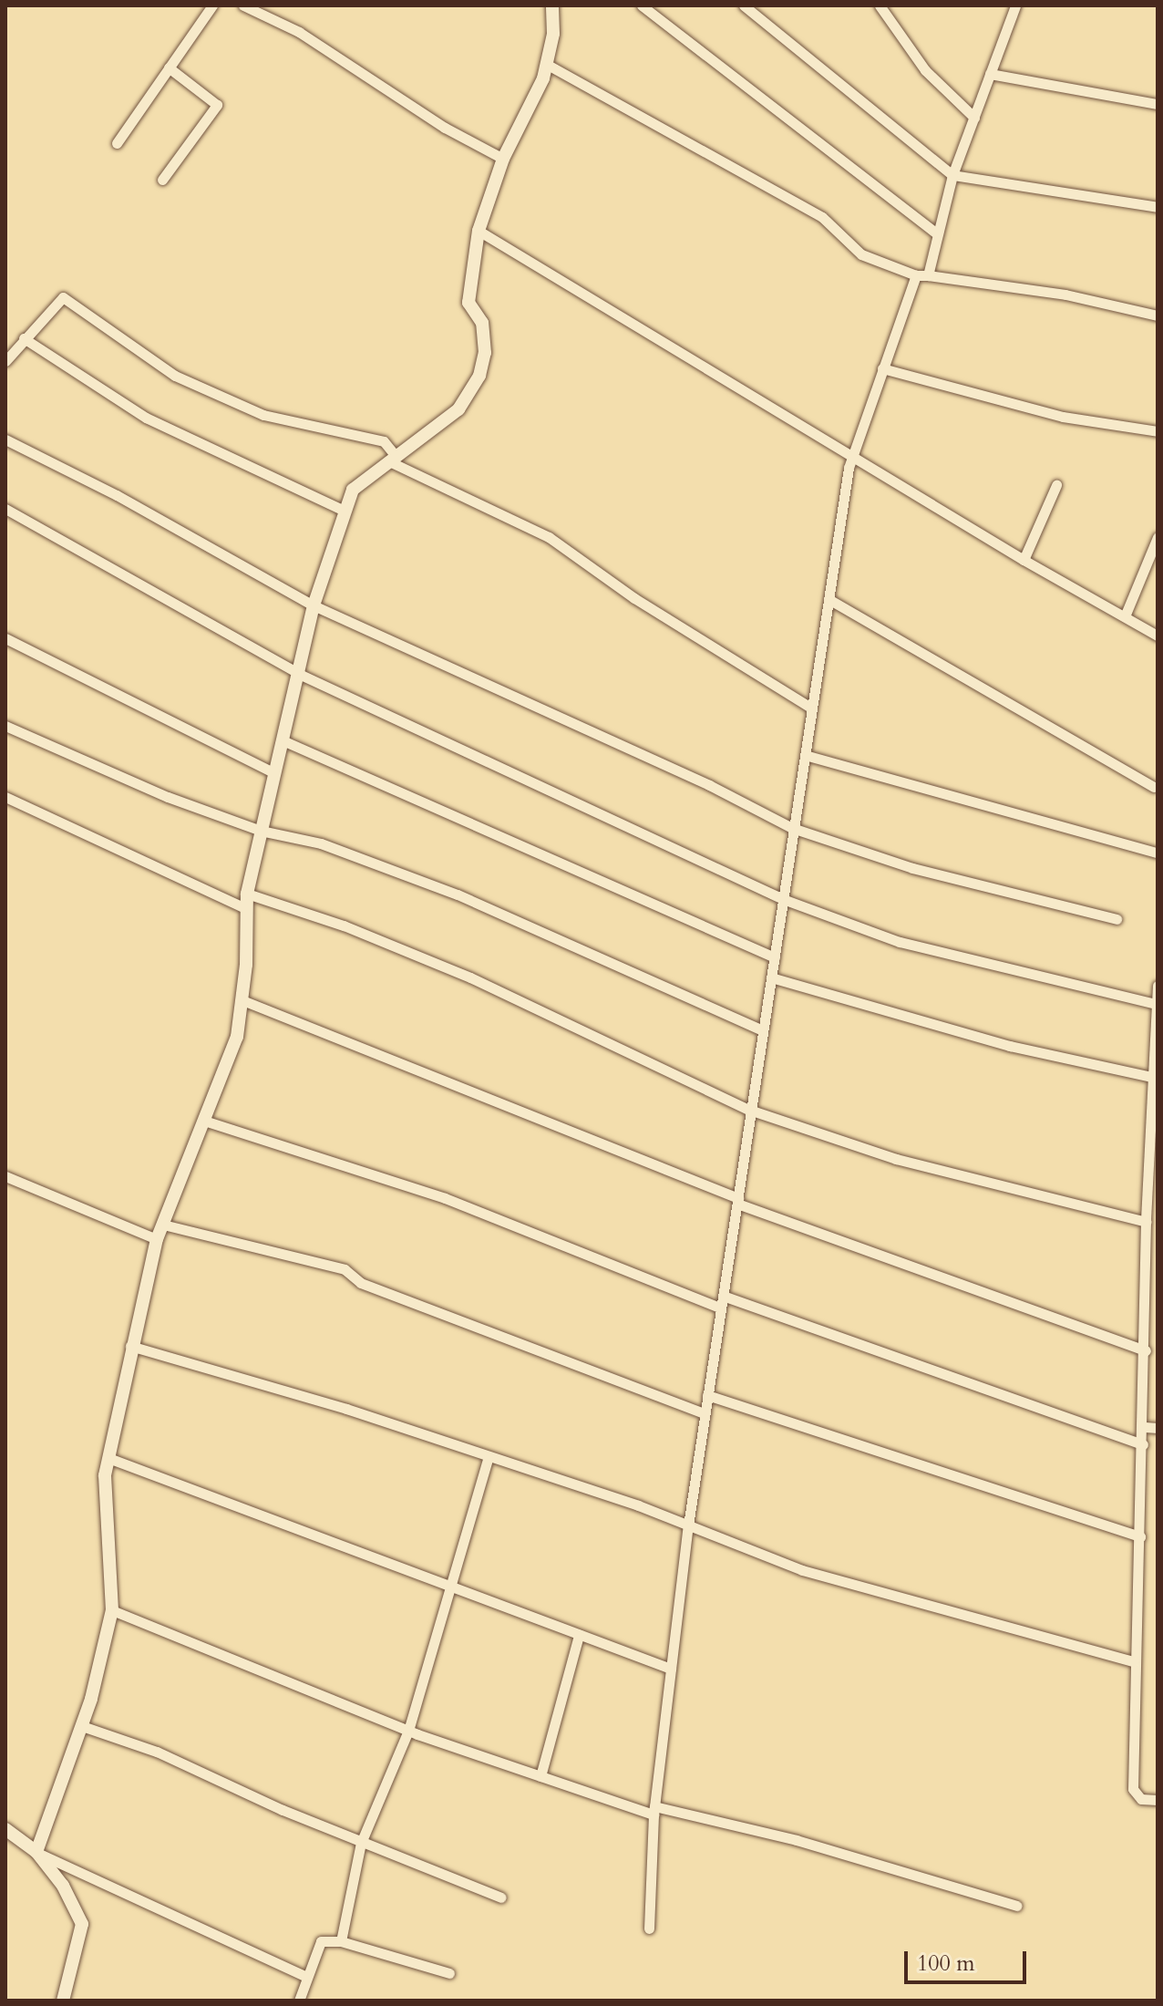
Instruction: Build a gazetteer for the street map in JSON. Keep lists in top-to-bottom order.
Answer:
{
  "scale_bar": "100 m"
}
